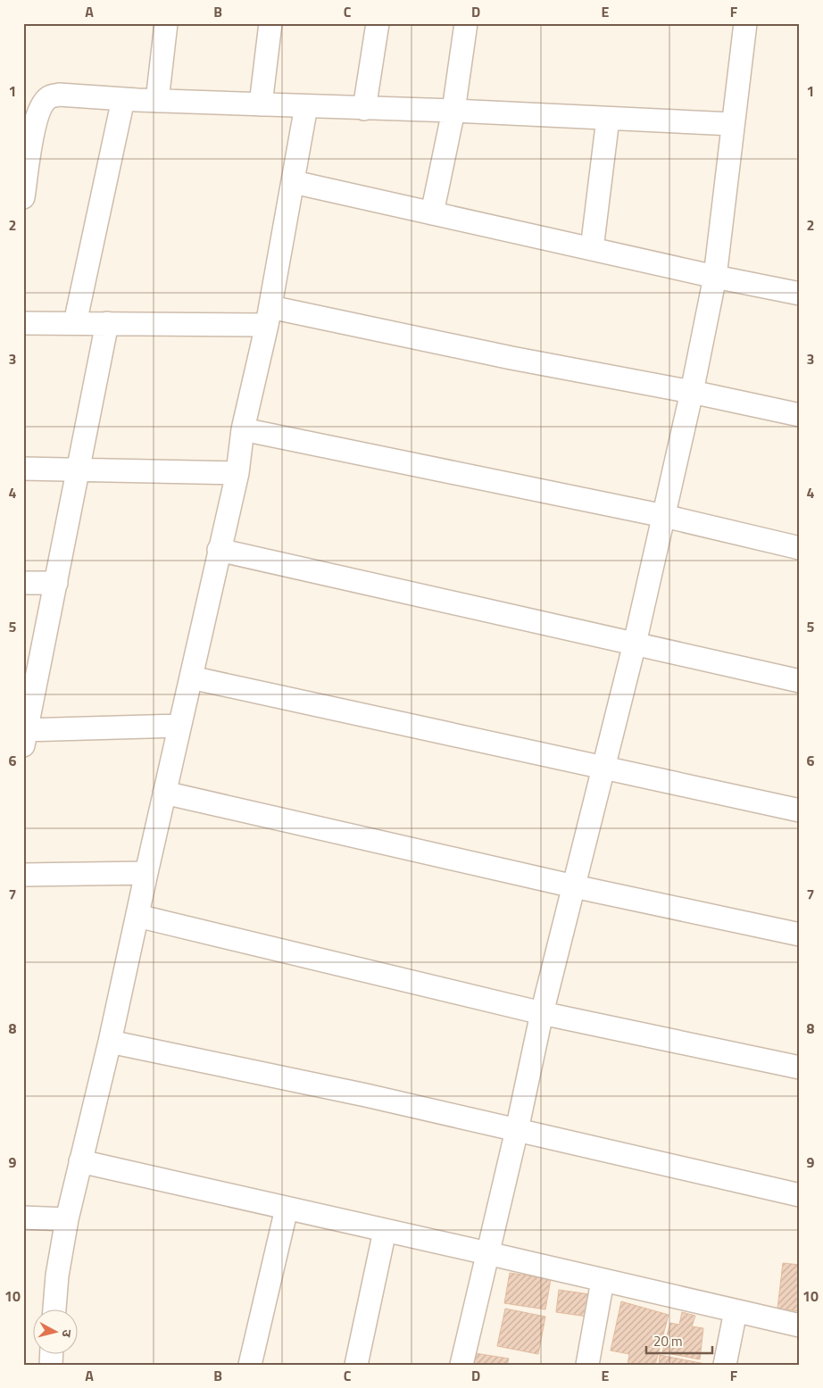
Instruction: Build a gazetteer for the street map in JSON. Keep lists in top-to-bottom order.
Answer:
{
  "scale_bar": "20 m",
  "north": "right",
  "grid": {
    "columns": [
      "A",
      "B",
      "C",
      "D",
      "E",
      "F"
    ],
    "rows": [
      "1",
      "2",
      "3",
      "4",
      "5",
      "6",
      "7",
      "8",
      "9",
      "10"
    ]
  }
}
